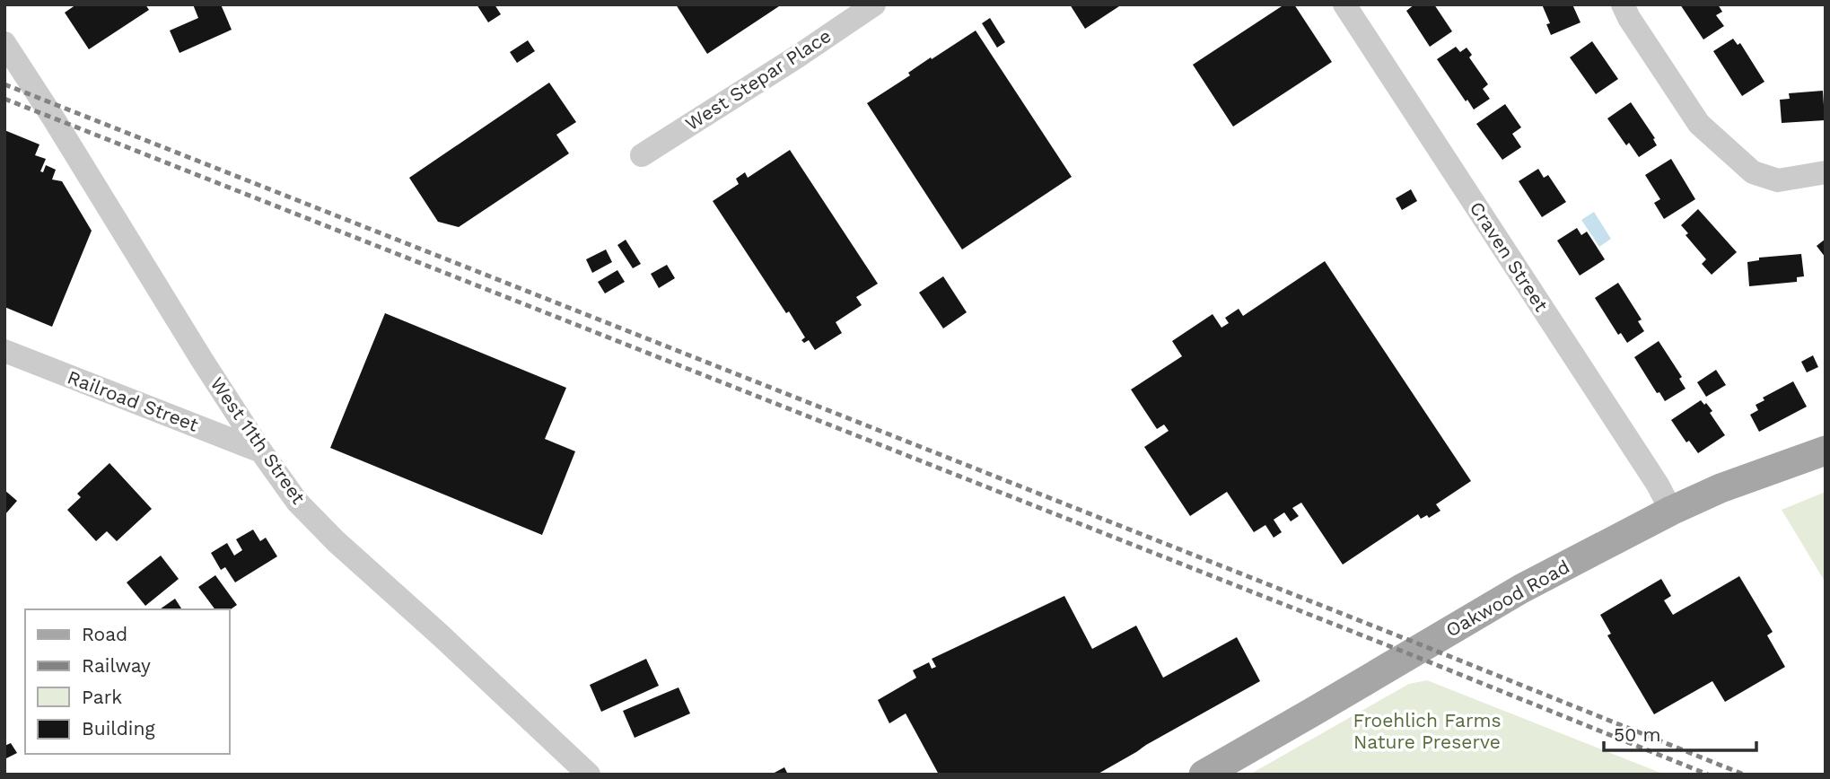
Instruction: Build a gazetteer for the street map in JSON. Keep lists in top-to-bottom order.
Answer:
{
  "streets": {
    "main road": ["Oakwood Road"],
    "street": [
      "West Stepar Place",
      "Craven Street",
      "Railroad Street",
      "West 11th Street"
    ]
  },
  "crossings": [
    ["Craven Street", "Oakwood Road"],
    ["Railroad Street", "West 11th Street"]
  ],
  "parks": ["Froehlich Farms Nature Preserve"],
  "legend": [
    "Road",
    "Railway",
    "Park",
    "Building"
  ],
  "scale_bar": "50 m"
}
